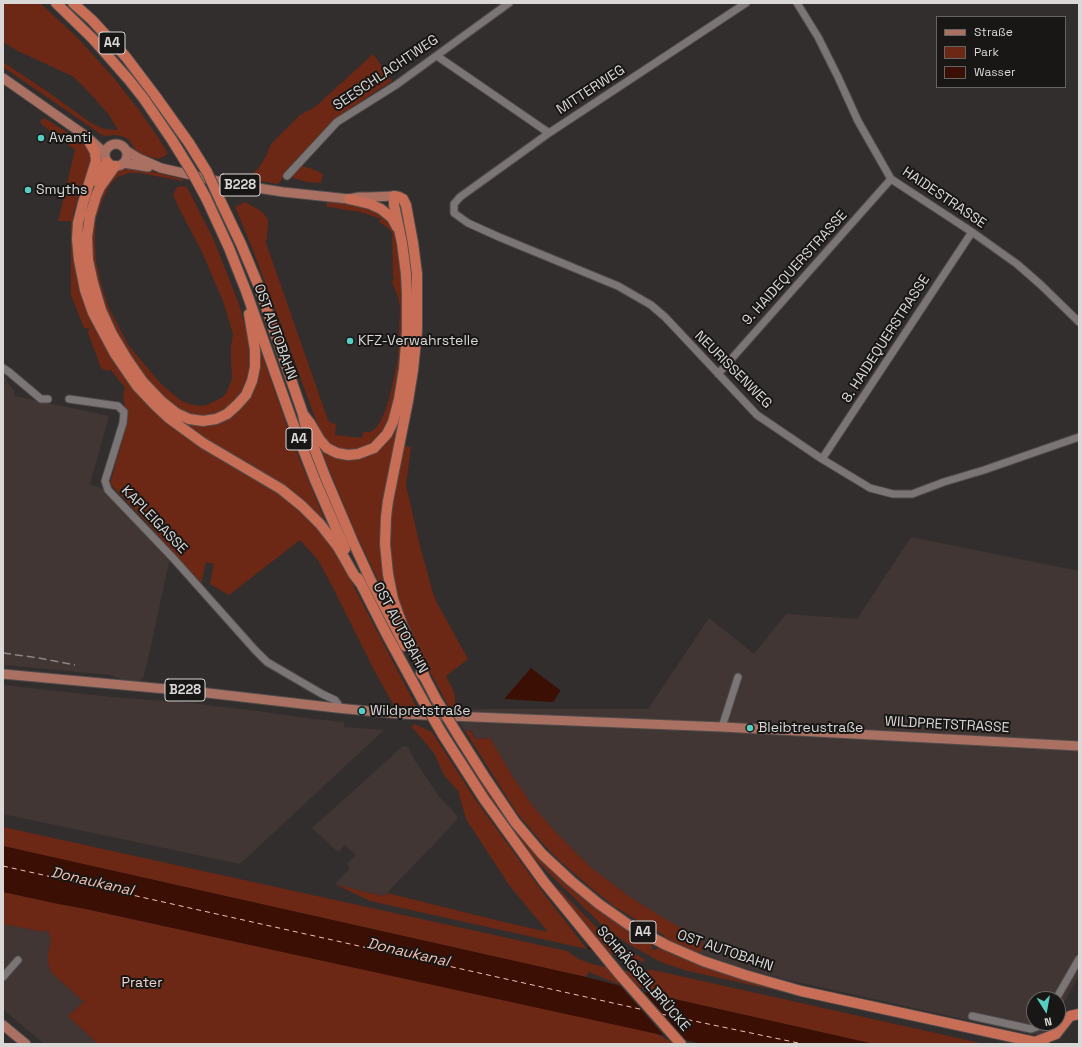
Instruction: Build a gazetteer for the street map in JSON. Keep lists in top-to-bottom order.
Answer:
{
  "streets": {
    "highway": ["A4", "OST AUTOBAHN", "SCHRÄGSEILBRÜCKE"],
    "main road": ["B228", "WILDPRETSTRASSE"],
    "street": [
      "SEESCHLACHTWEG",
      "MITTERWEG",
      "HAIDESTRASSE",
      "9. HAIDEQUERSTRASSE",
      "8. HAIDEQUERSTRASSE",
      "NEURISSENWEG",
      "KAPLEIGASSE"
    ]
  },
  "crossings": [
    ["MITTERWEG", "NEURISSENWEG"],
    ["B228", "KAPLEIGASSE"],
    ["B228", "WILDPRETSTRASSE"],
    ["HAIDESTRASSE", "9. HAIDEQUERSTRASSE"],
    ["HAIDESTRASSE", "8. HAIDEQUERSTRASSE"],
    ["9. HAIDEQUERSTRASSE", "NEURISSENWEG"],
    ["OST AUTOBAHN", "SCHRÄGSEILBRÜCKE"],
    ["8. HAIDEQUERSTRASSE", "NEURISSENWEG"],
    ["KAPLEIGASSE", "WILDPRETSTRASSE"]
  ],
  "water": ["Donaukanal"],
  "parks": ["Prater"],
  "places": [
    "Avanti",
    "Smyths",
    "KFZ-Verwahrstelle",
    "Wildpretstraße",
    "Bleibtreustraße"
  ],
  "legend": ["Straße", "Park", "Wasser"],
  "north": "bottom"
}
